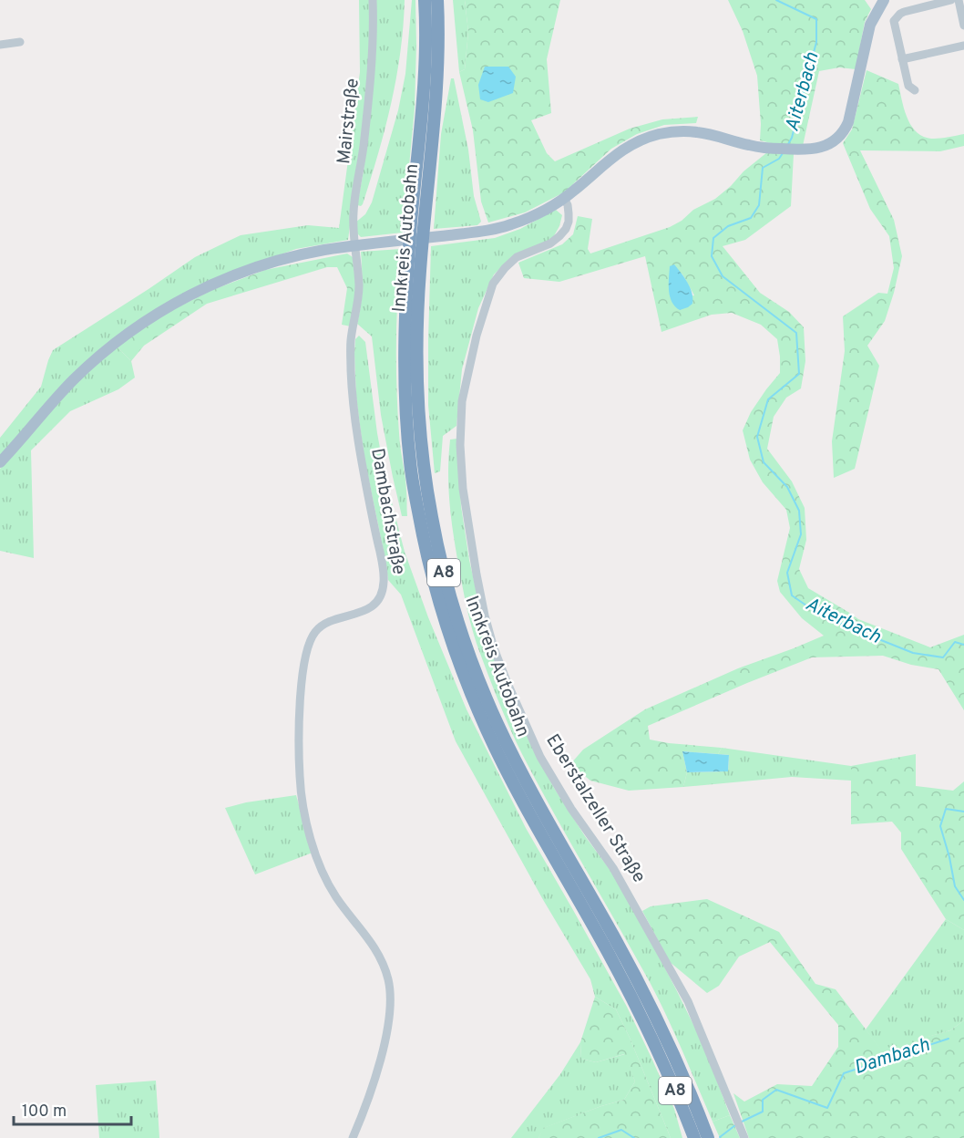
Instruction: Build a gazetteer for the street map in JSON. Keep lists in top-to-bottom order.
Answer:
{
  "streets": {
    "highway": ["Innkreis Autobahn", "A8"],
    "street": ["Mairstraße", "Dambachstraße", "Eberstalzeller Straße"]
  },
  "crossings": [
    ["Mairstraße", "Dambachstraße"]
  ],
  "water": ["Aiterbach", "Dambach"],
  "scale_bar": "100 m"
}
